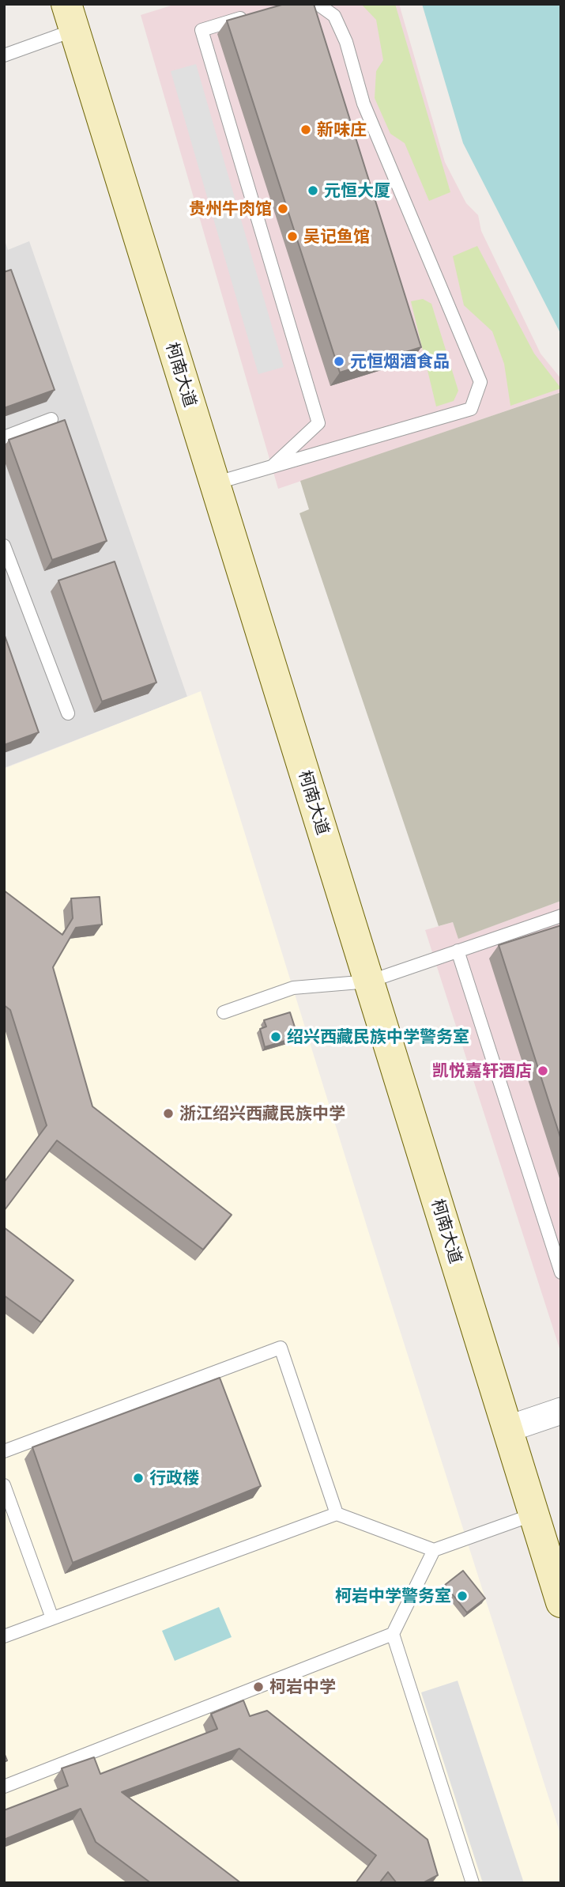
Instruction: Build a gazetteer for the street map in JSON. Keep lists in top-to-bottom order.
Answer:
{
  "streets": {
    "main road": ["柯南大道"]
  },
  "places": [
    "新味庄",
    "元恒大厦",
    "贵州牛肉馆",
    "吴记鱼馆",
    "元恒烟酒食品",
    "绍兴西藏民族中学警务室",
    "凯悦嘉轩酒店",
    "浙江绍兴西藏民族中学",
    "行政楼",
    "柯岩中学警务室",
    "柯岩中学"
  ]
}
